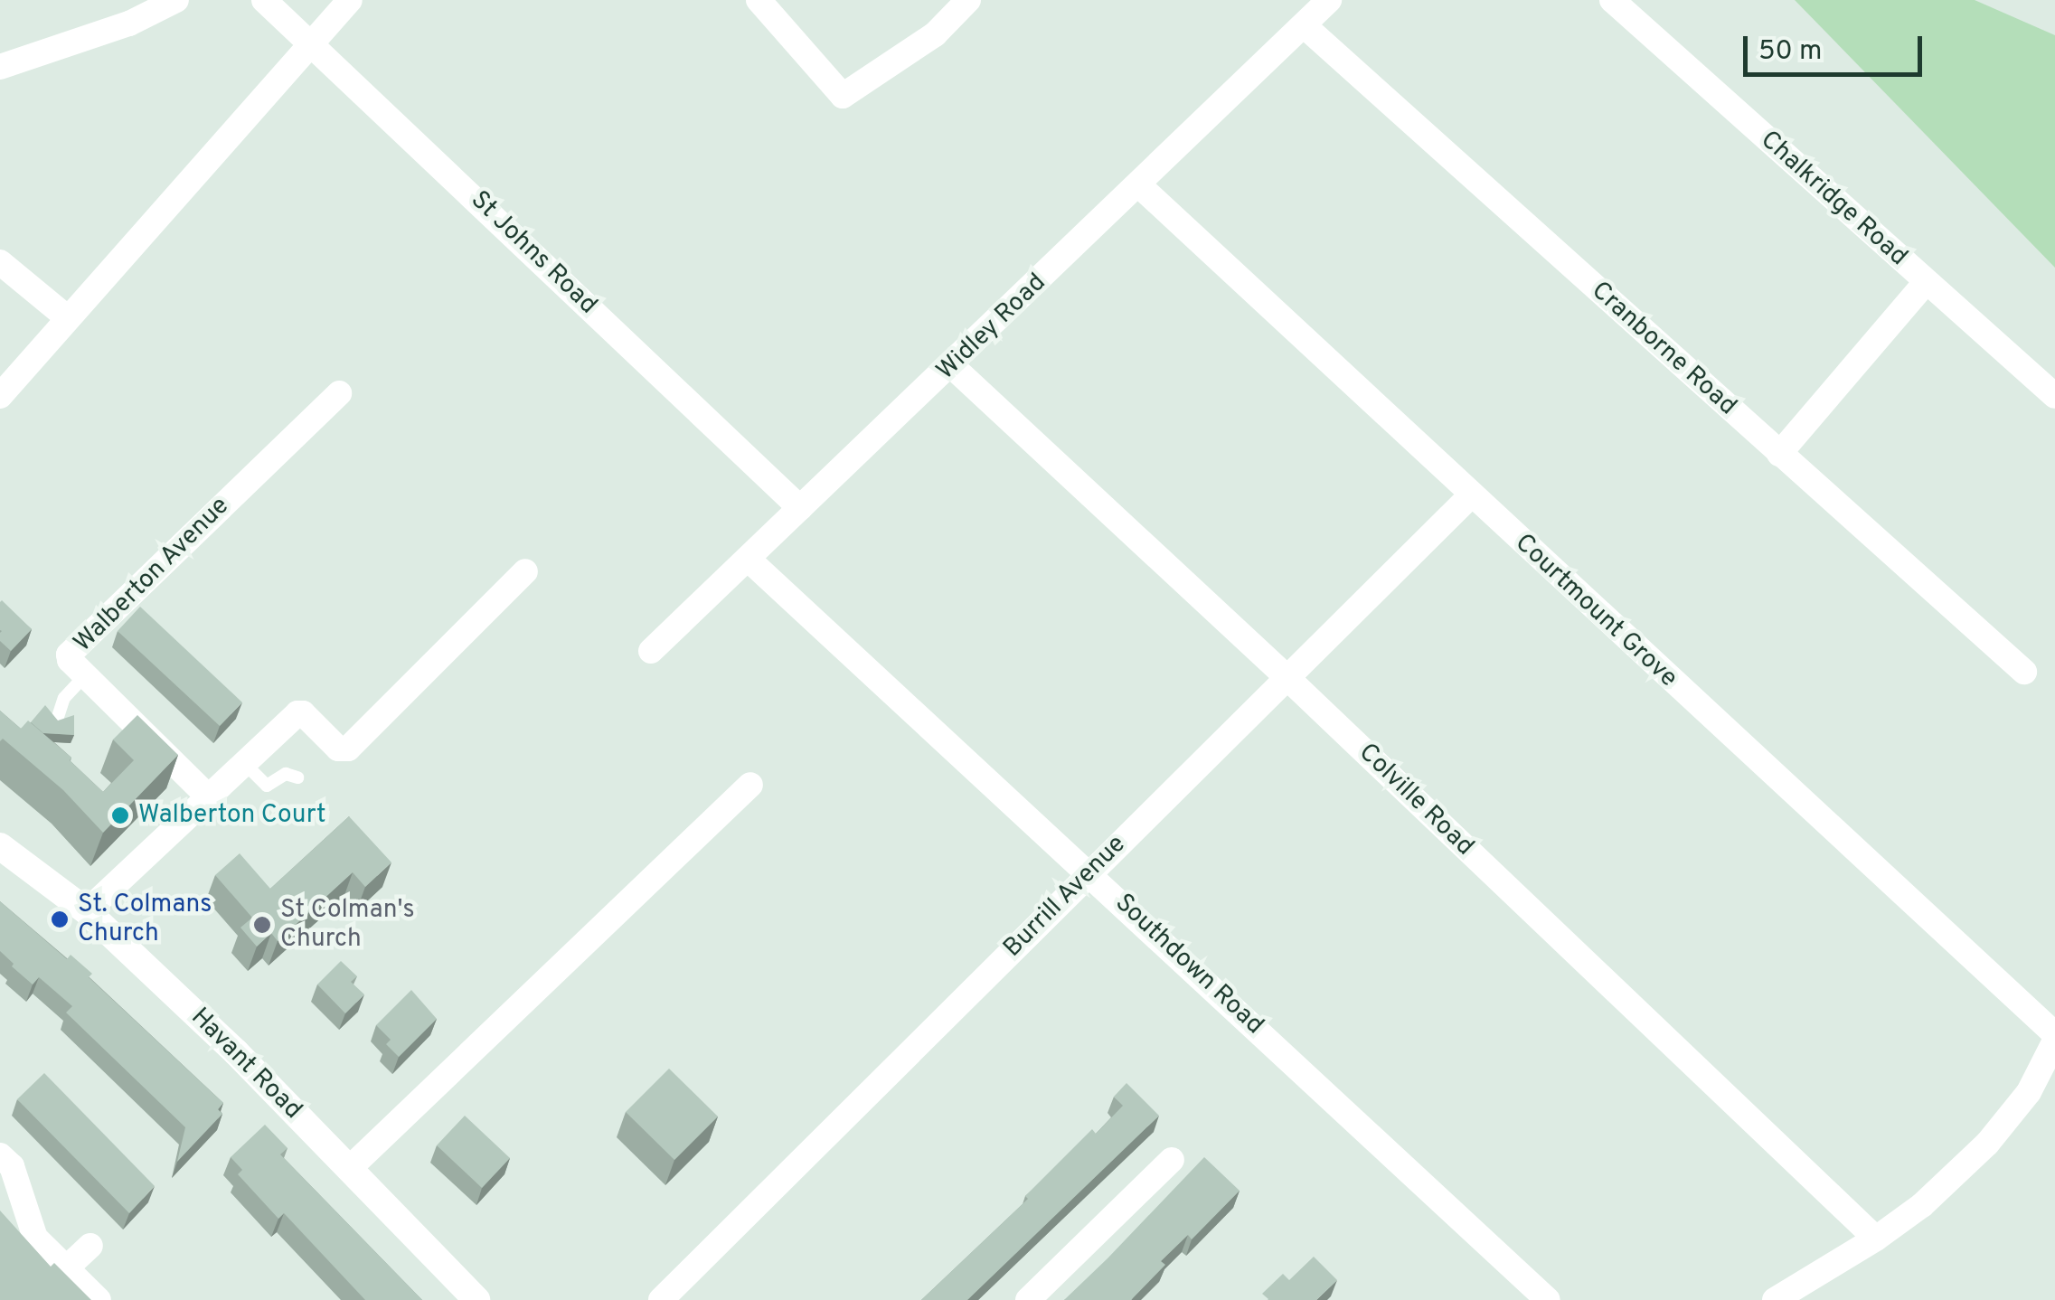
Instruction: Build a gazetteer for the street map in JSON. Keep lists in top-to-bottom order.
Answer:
{
  "streets": {
    "street": [
      "Chalkridge Road",
      "St Johns Road",
      "Widley Road",
      "Cranborne Road",
      "Walberton Avenue",
      "Courtmount Grove",
      "Colville Road",
      "Burrill Avenue",
      "Southdown Road",
      "Havant Road"
    ]
  },
  "crossings": [
    ["St Johns Road", "Widley Road"],
    ["Widley Road", "Cranborne Road"],
    ["Widley Road", "Courtmount Grove"],
    ["Widley Road", "Colville Road"],
    ["Widley Road", "Southdown Road"],
    ["Courtmount Grove", "Burrill Avenue"],
    ["Colville Road", "Burrill Avenue"],
    ["Burrill Avenue", "Southdown Road"]
  ],
  "places": ["Walberton Court", "St. Colmans Church", "St Colman's Church"],
  "scale_bar": "50 m"
}
